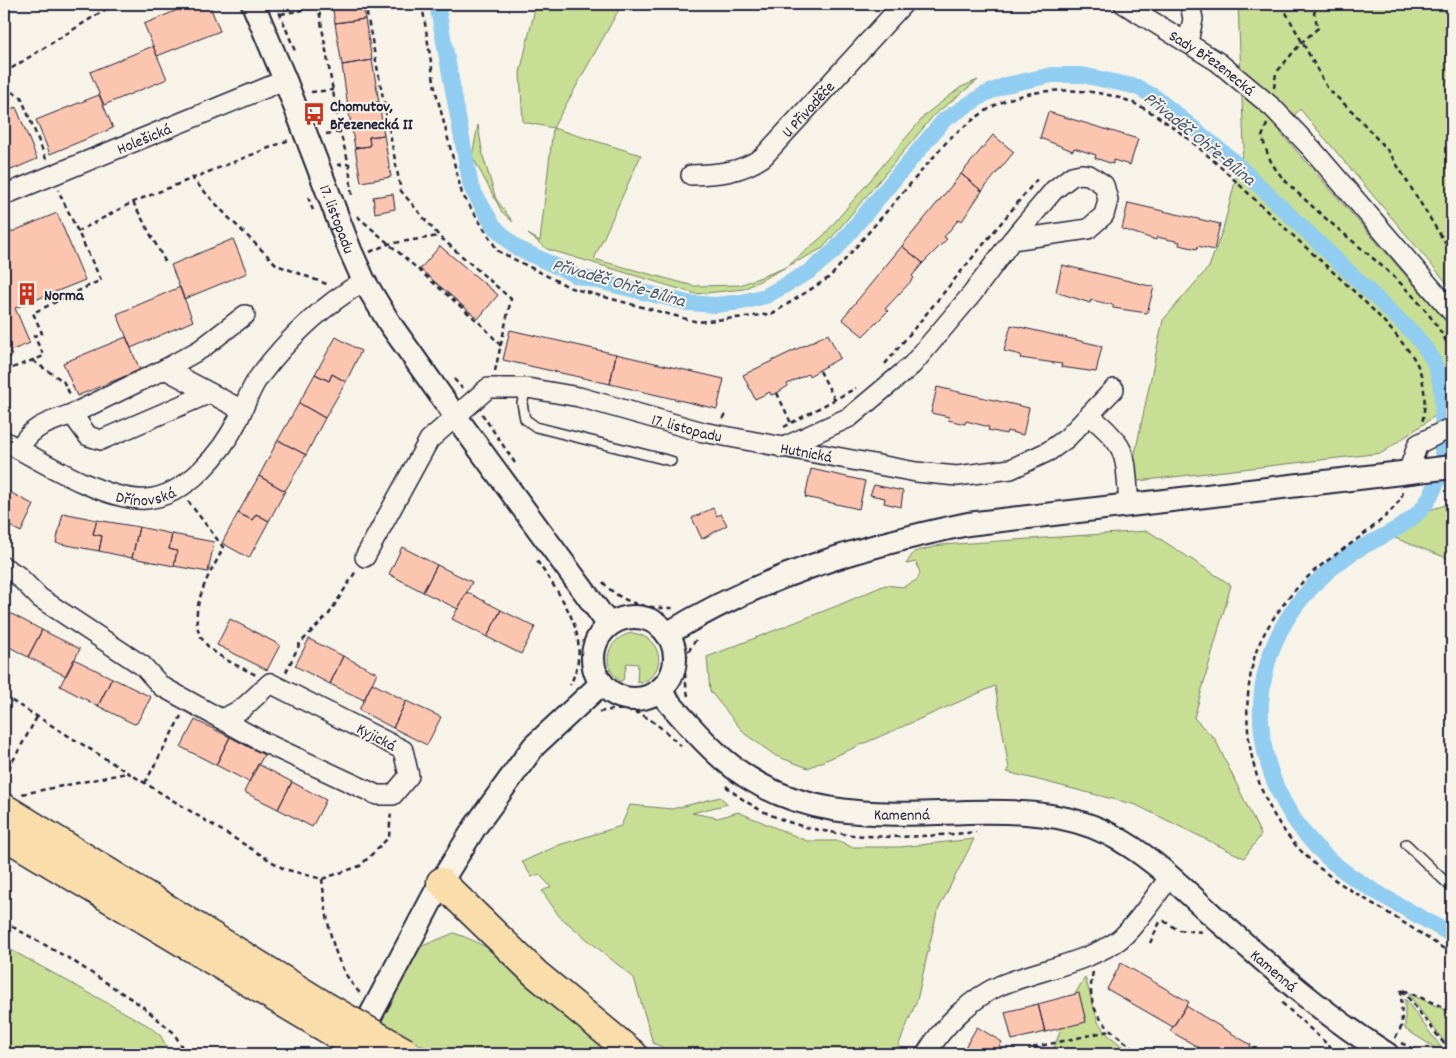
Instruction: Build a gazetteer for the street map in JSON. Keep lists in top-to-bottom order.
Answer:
{
  "streets": {
    "street": [
      "Sady Březenecká",
      "U Přivaděče",
      "Holešická",
      "17. listopadu",
      "Hutnická",
      "Dřínovská",
      "Kyjická",
      "Kamenná"
    ]
  },
  "crossings": [
    ["Holešická", "17. listopadu"],
    ["17. listopadu", "Hutnická"],
    ["17. listopadu", "Dřínovská"],
    ["17. listopadu", "Kamenná"]
  ],
  "water": ["Přivaděč Ohře-Bílina"],
  "places": {
    "bus stop": ["Chomutov, Březenecká II"],
    "building": ["Norma"]
  }
}
